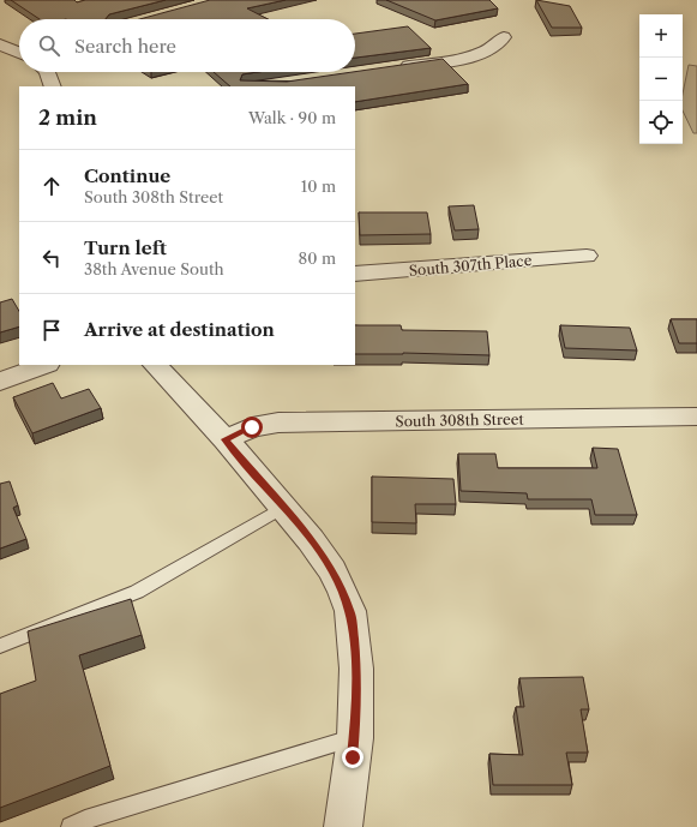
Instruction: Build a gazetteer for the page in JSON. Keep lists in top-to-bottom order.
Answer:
{
  "streets": {
    "street": ["South 307th Place", "South 308th Street"]
  },
  "page": {
    "map_buttons": ["+", "−"],
    "search": "Search here",
    "heading": ["2 min", "Walk · 90 m"],
    "list": [
      ["Continue", "South 308th Street", "10 m"],
      ["Turn left", "38th Avenue South", "80 m"],
      "Arrive at destination"
    ]
  }
}
